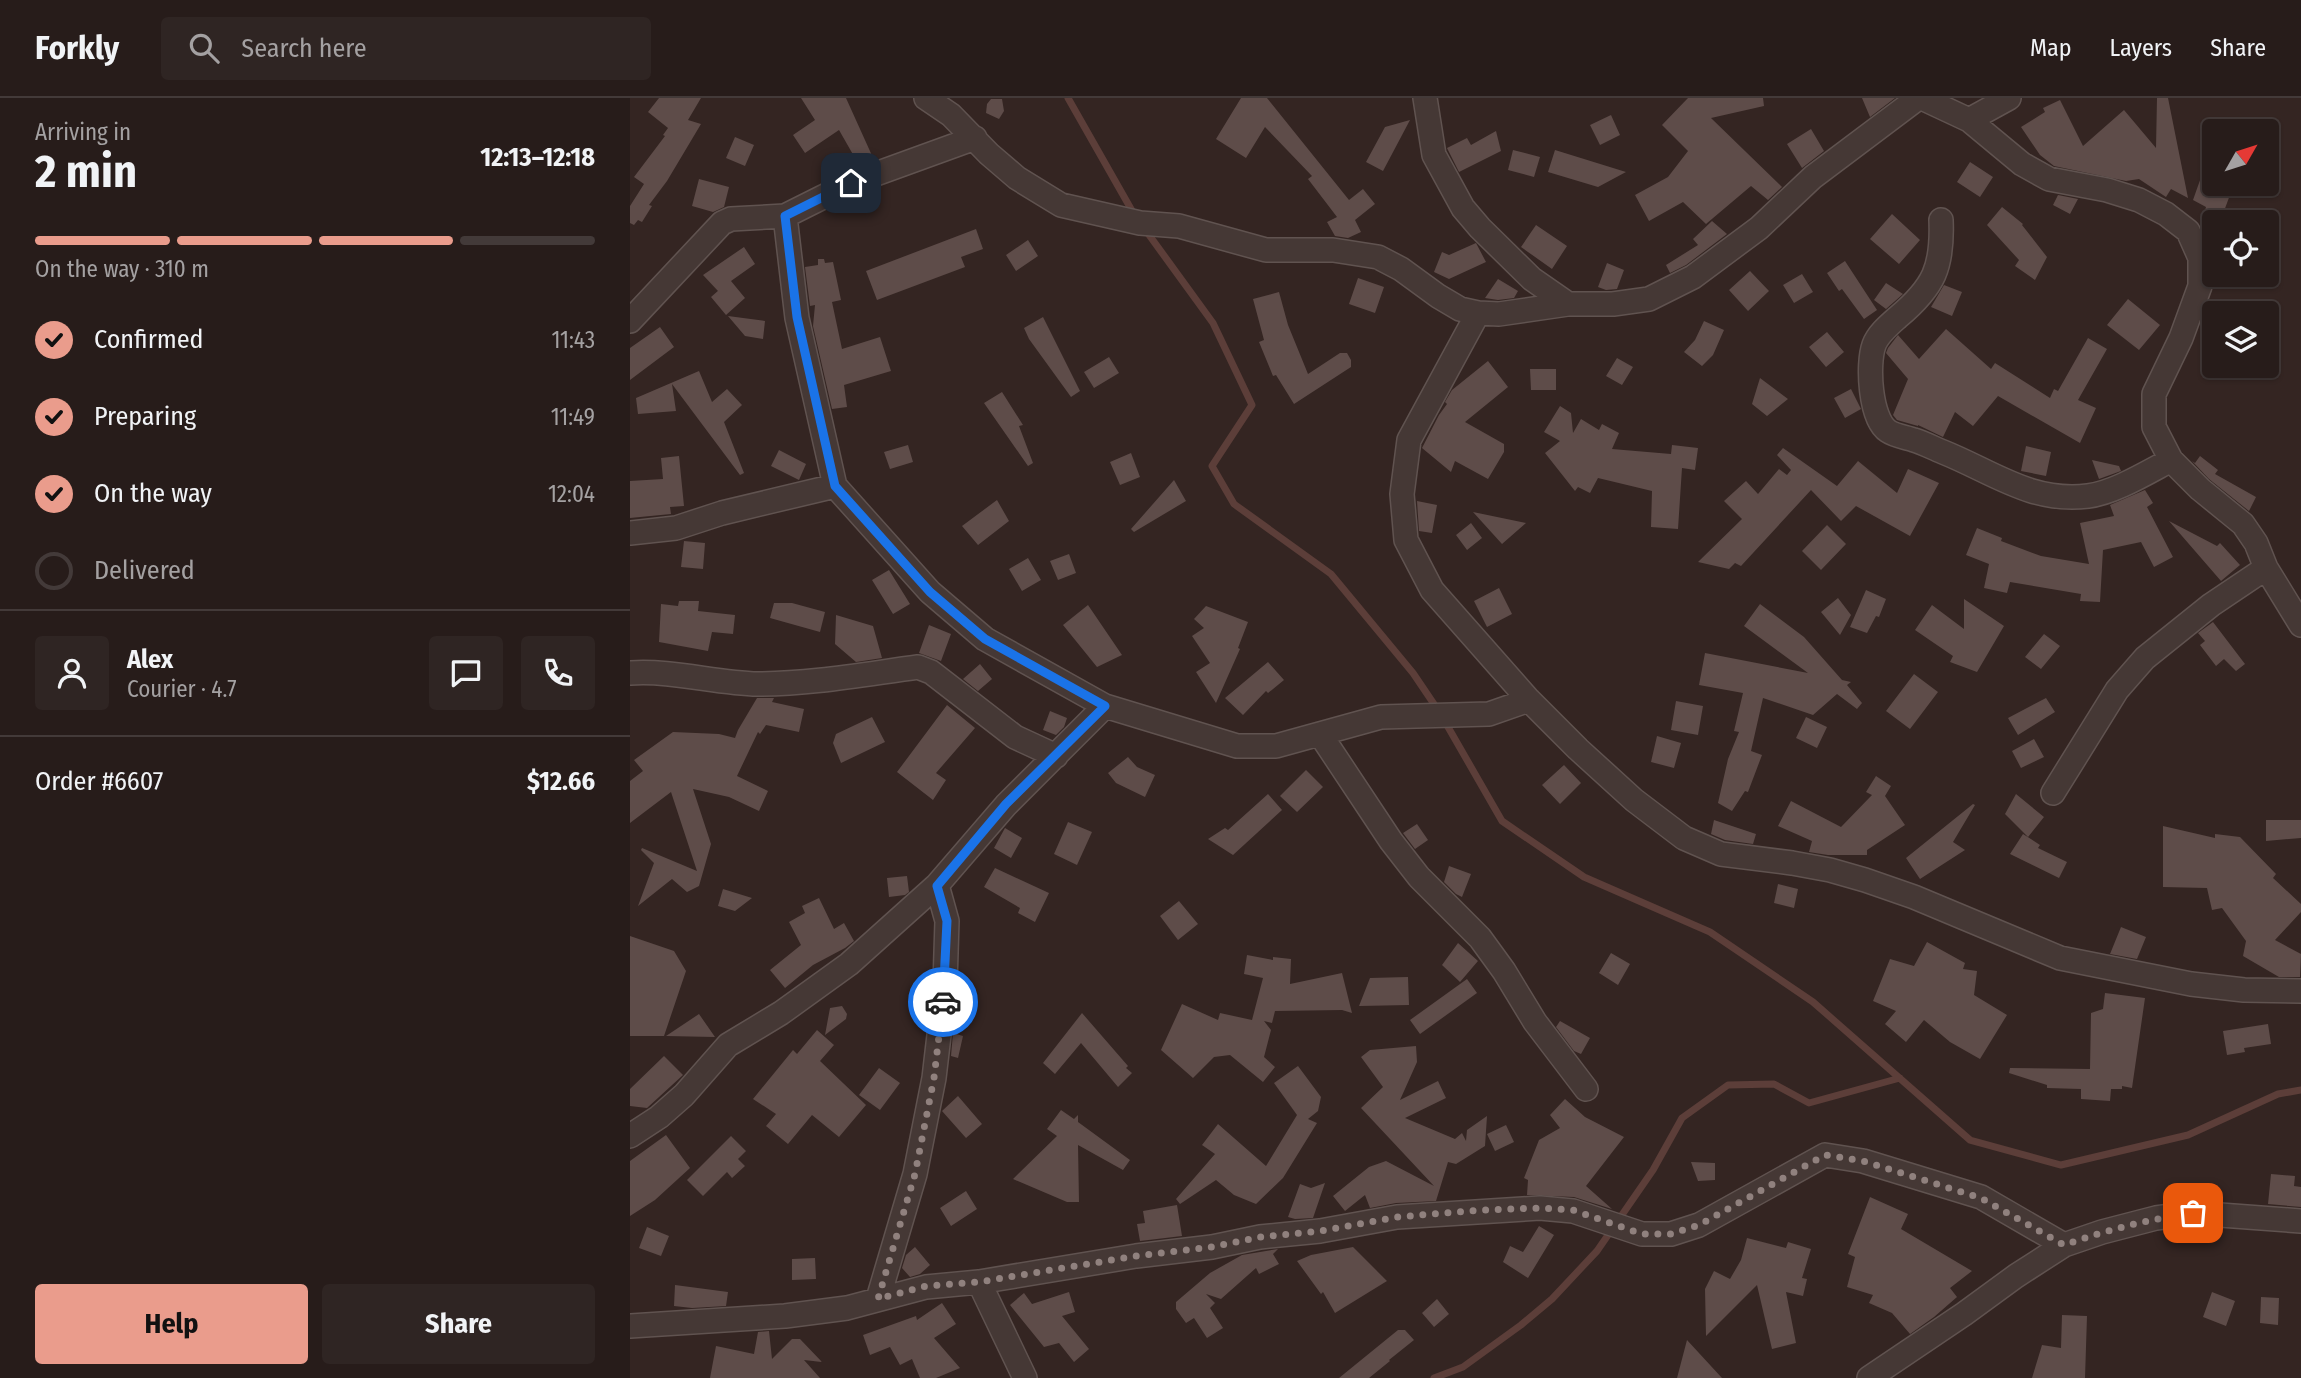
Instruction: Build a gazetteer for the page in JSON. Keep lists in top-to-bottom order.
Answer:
{
  "north": "top right",
  "page": {
    "header": "Forkly",
    "search": "Search here",
    "nav": ["Map", "Layers", "Share"],
    "heading": ["2 min", "Arriving in", "12:13–12:18"],
    "panel": [
      "Alex",
      "Courier · 4.7",
      "Order #6607",
      "$12.66"
    ],
    "bar": "On the way · 310 m",
    "list": [
      ["Confirmed", "11:43"],
      ["Preparing", "11:49"],
      ["On the way", "12:04"],
      "Delivered"
    ],
    "buttons": ["Help", "Share"]
  }
}
